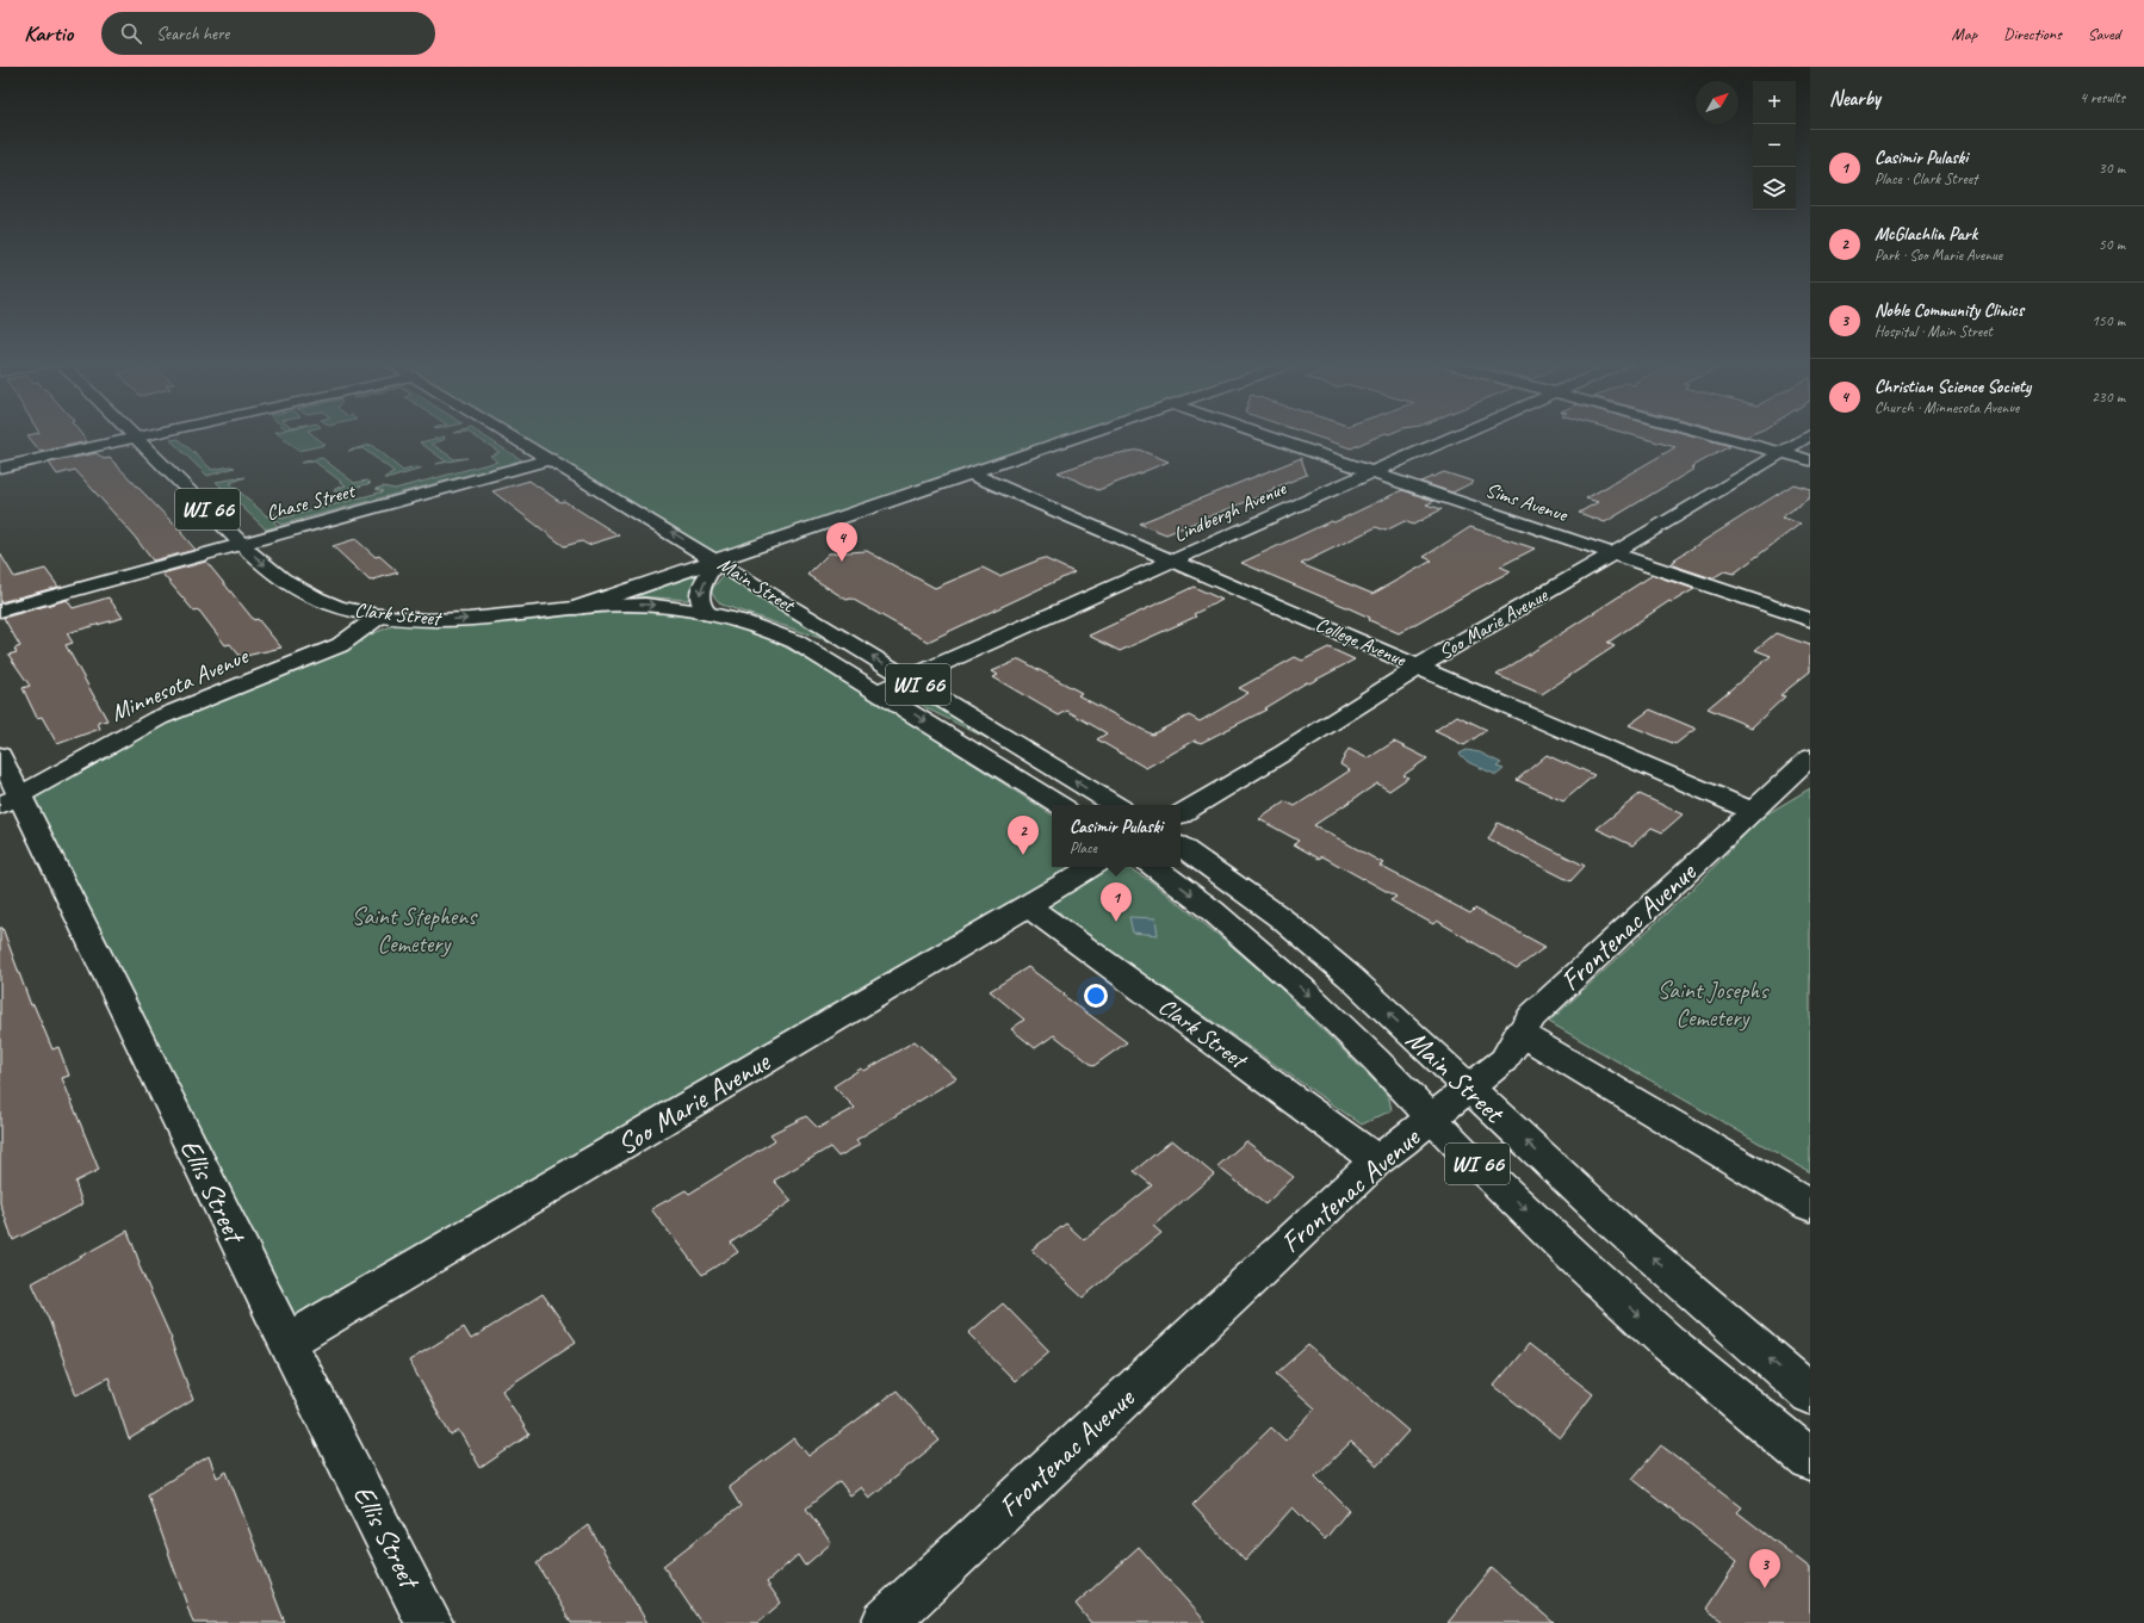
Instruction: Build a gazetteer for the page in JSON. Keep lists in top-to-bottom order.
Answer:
{
  "streets": {
    "street": [
      "Chase Street",
      "Sims Avenue",
      "WI 66",
      "Lindbergh Avenue",
      "Main Street",
      "Clark Street",
      "Soo Marie Avenue",
      "College Avenue",
      "Minnesota Avenue",
      "Frontenac Avenue",
      "Ellis Street"
    ]
  },
  "crossings": [
    ["Chase Street", "Main Street"],
    ["Chase Street", "Clark Street"],
    ["Sims Avenue", "Lindbergh Avenue"],
    ["Sims Avenue", "Soo Marie Avenue"],
    ["WI 66", "Lindbergh Avenue"],
    ["WI 66", "Clark Street"],
    ["WI 66", "Frontenac Avenue"],
    ["Lindbergh Avenue", "Main Street"],
    ["Lindbergh Avenue", "Clark Street"],
    ["Lindbergh Avenue", "College Avenue"],
    ["Main Street", "Frontenac Avenue"],
    ["Clark Street", "Soo Marie Avenue"],
    ["Clark Street", "Minnesota Avenue"],
    ["Clark Street", "Frontenac Avenue"],
    ["Soo Marie Avenue", "College Avenue"],
    ["Soo Marie Avenue", "Ellis Street"],
    ["College Avenue", "Frontenac Avenue"],
    ["Minnesota Avenue", "Ellis Street"]
  ],
  "one_way": ["Clark Street"],
  "parks": ["Saint Stephens Cemetery", "Saint Josephs Cemetery"],
  "north": "top right",
  "page": {
    "header": "Kartio",
    "search": "Search here",
    "nav": ["Map", "Directions", "Saved"],
    "heading": ["Nearby", "4 results"],
    "map_buttons": ["+", "−"],
    "list": [
      {
        "mark": "1",
        "name": "Casimir Pulaski",
        "note": "Place · Clark Street",
        "value": "30 m"
      },
      {
        "mark": "2",
        "name": "McGlachlin Park",
        "note": "Park · Soo Marie Avenue",
        "value": "50 m"
      },
      {
        "mark": "3",
        "name": "Noble Community Clinics",
        "note": "Hospital · Main Street",
        "value": "150 m"
      },
      {
        "mark": "4",
        "name": "Christian Science Society",
        "note": "Church · Minnesota Avenue",
        "value": "230 m"
      }
    ],
    "pins": [
      "4",
      "2",
      "1",
      "3"
    ],
    "popup": ["Casimir Pulaski", "Place"]
  }
}
